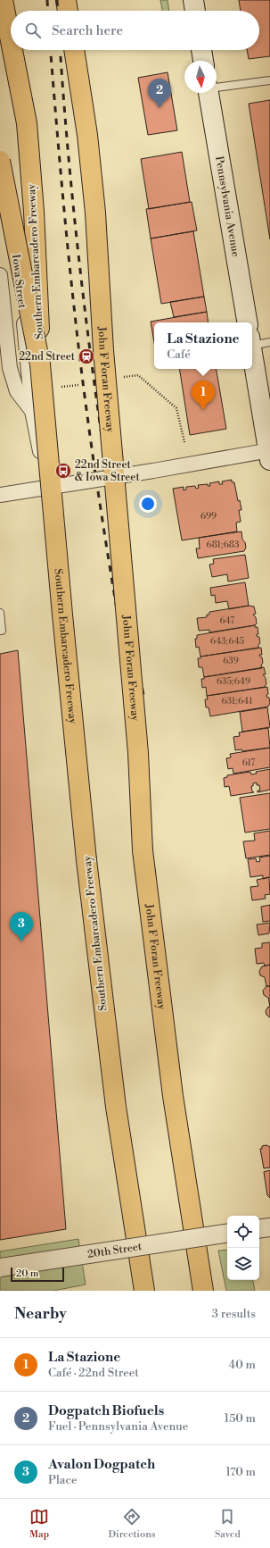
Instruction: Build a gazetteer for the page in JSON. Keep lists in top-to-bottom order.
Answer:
{
  "streets": {
    "highway": ["Southern Embarcadero Freeway", "John F Foran Freeway"],
    "main road": ["Pennsylvania Avenue"],
    "street": ["Iowa Street", "20th Street"]
  },
  "places": {
    "station": ["22nd Street"],
    "bus stop": ["22nd Street & Iowa Street"]
  },
  "house_numbers": [
    "699",
    "681;683",
    "647",
    "643;645",
    "639",
    "635;649",
    "631;641",
    "617"
  ],
  "scale_bar": "20 m",
  "north": "bottom",
  "page": {
    "search": "Search here",
    "pins": ["2", "1", "3"],
    "popup": ["La Stazione", "Café"],
    "scale": "20 m",
    "heading": ["Nearby", "3 results"],
    "list": [
      {
        "mark": "1",
        "name": "La Stazione",
        "note": "Café · 22nd Street",
        "value": "40 m"
      },
      {
        "mark": "2",
        "name": "Dogpatch Biofuels",
        "note": "Fuel · Pennsylvania Avenue",
        "value": "150 m"
      },
      {
        "mark": "3",
        "name": "Avalon Dogpatch",
        "note": "Place",
        "value": "170 m"
      }
    ],
    "nav": ["Map", "Directions", "Saved"]
  }
}
